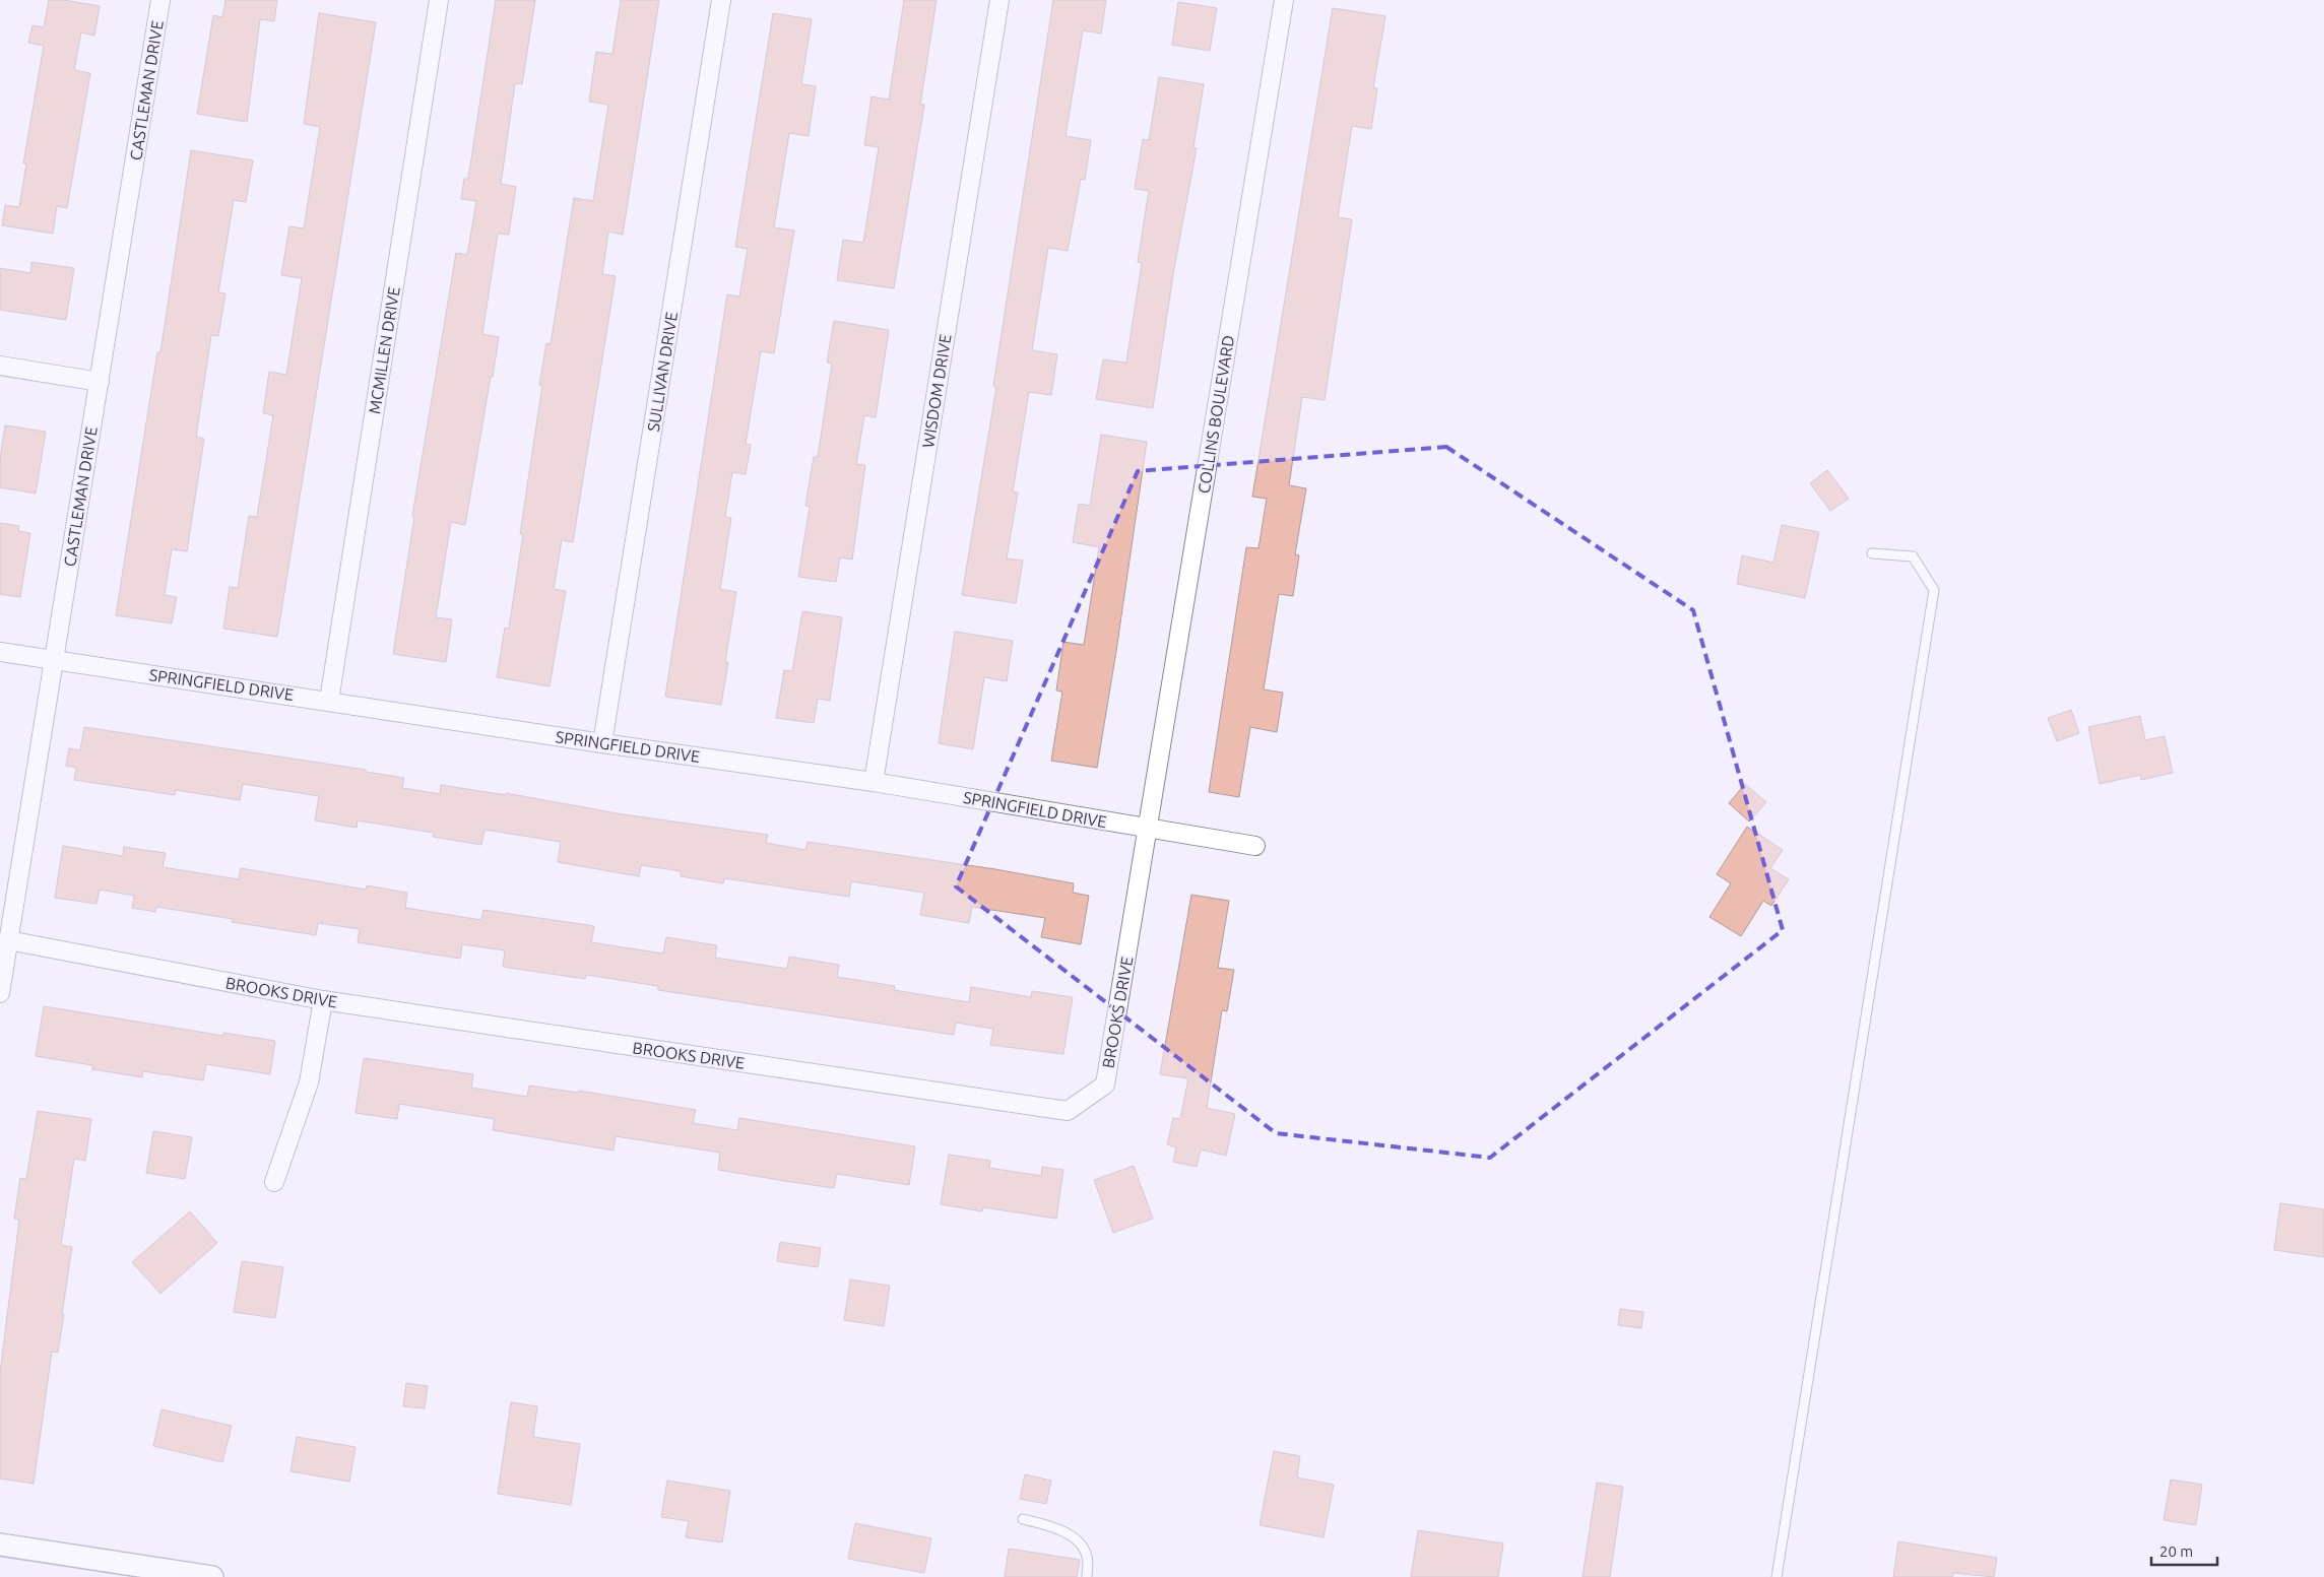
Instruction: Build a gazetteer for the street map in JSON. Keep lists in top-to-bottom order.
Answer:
{
  "streets": {
    "street": [
      "CASTLEMAN DRIVE",
      "MCMILLEN DRIVE",
      "SULLIVAN DRIVE",
      "WISDOM DRIVE",
      "COLLINS BOULEVARD",
      "SPRINGFIELD DRIVE",
      "BROOKS DRIVE"
    ]
  },
  "crossings": [
    ["CASTLEMAN DRIVE", "SPRINGFIELD DRIVE"],
    ["CASTLEMAN DRIVE", "BROOKS DRIVE"],
    ["MCMILLEN DRIVE", "SPRINGFIELD DRIVE"],
    ["SULLIVAN DRIVE", "SPRINGFIELD DRIVE"],
    ["WISDOM DRIVE", "SPRINGFIELD DRIVE"],
    ["COLLINS BOULEVARD", "SPRINGFIELD DRIVE"],
    ["COLLINS BOULEVARD", "BROOKS DRIVE"],
    ["SPRINGFIELD DRIVE", "BROOKS DRIVE"]
  ],
  "scale_bar": "20 m"
}
